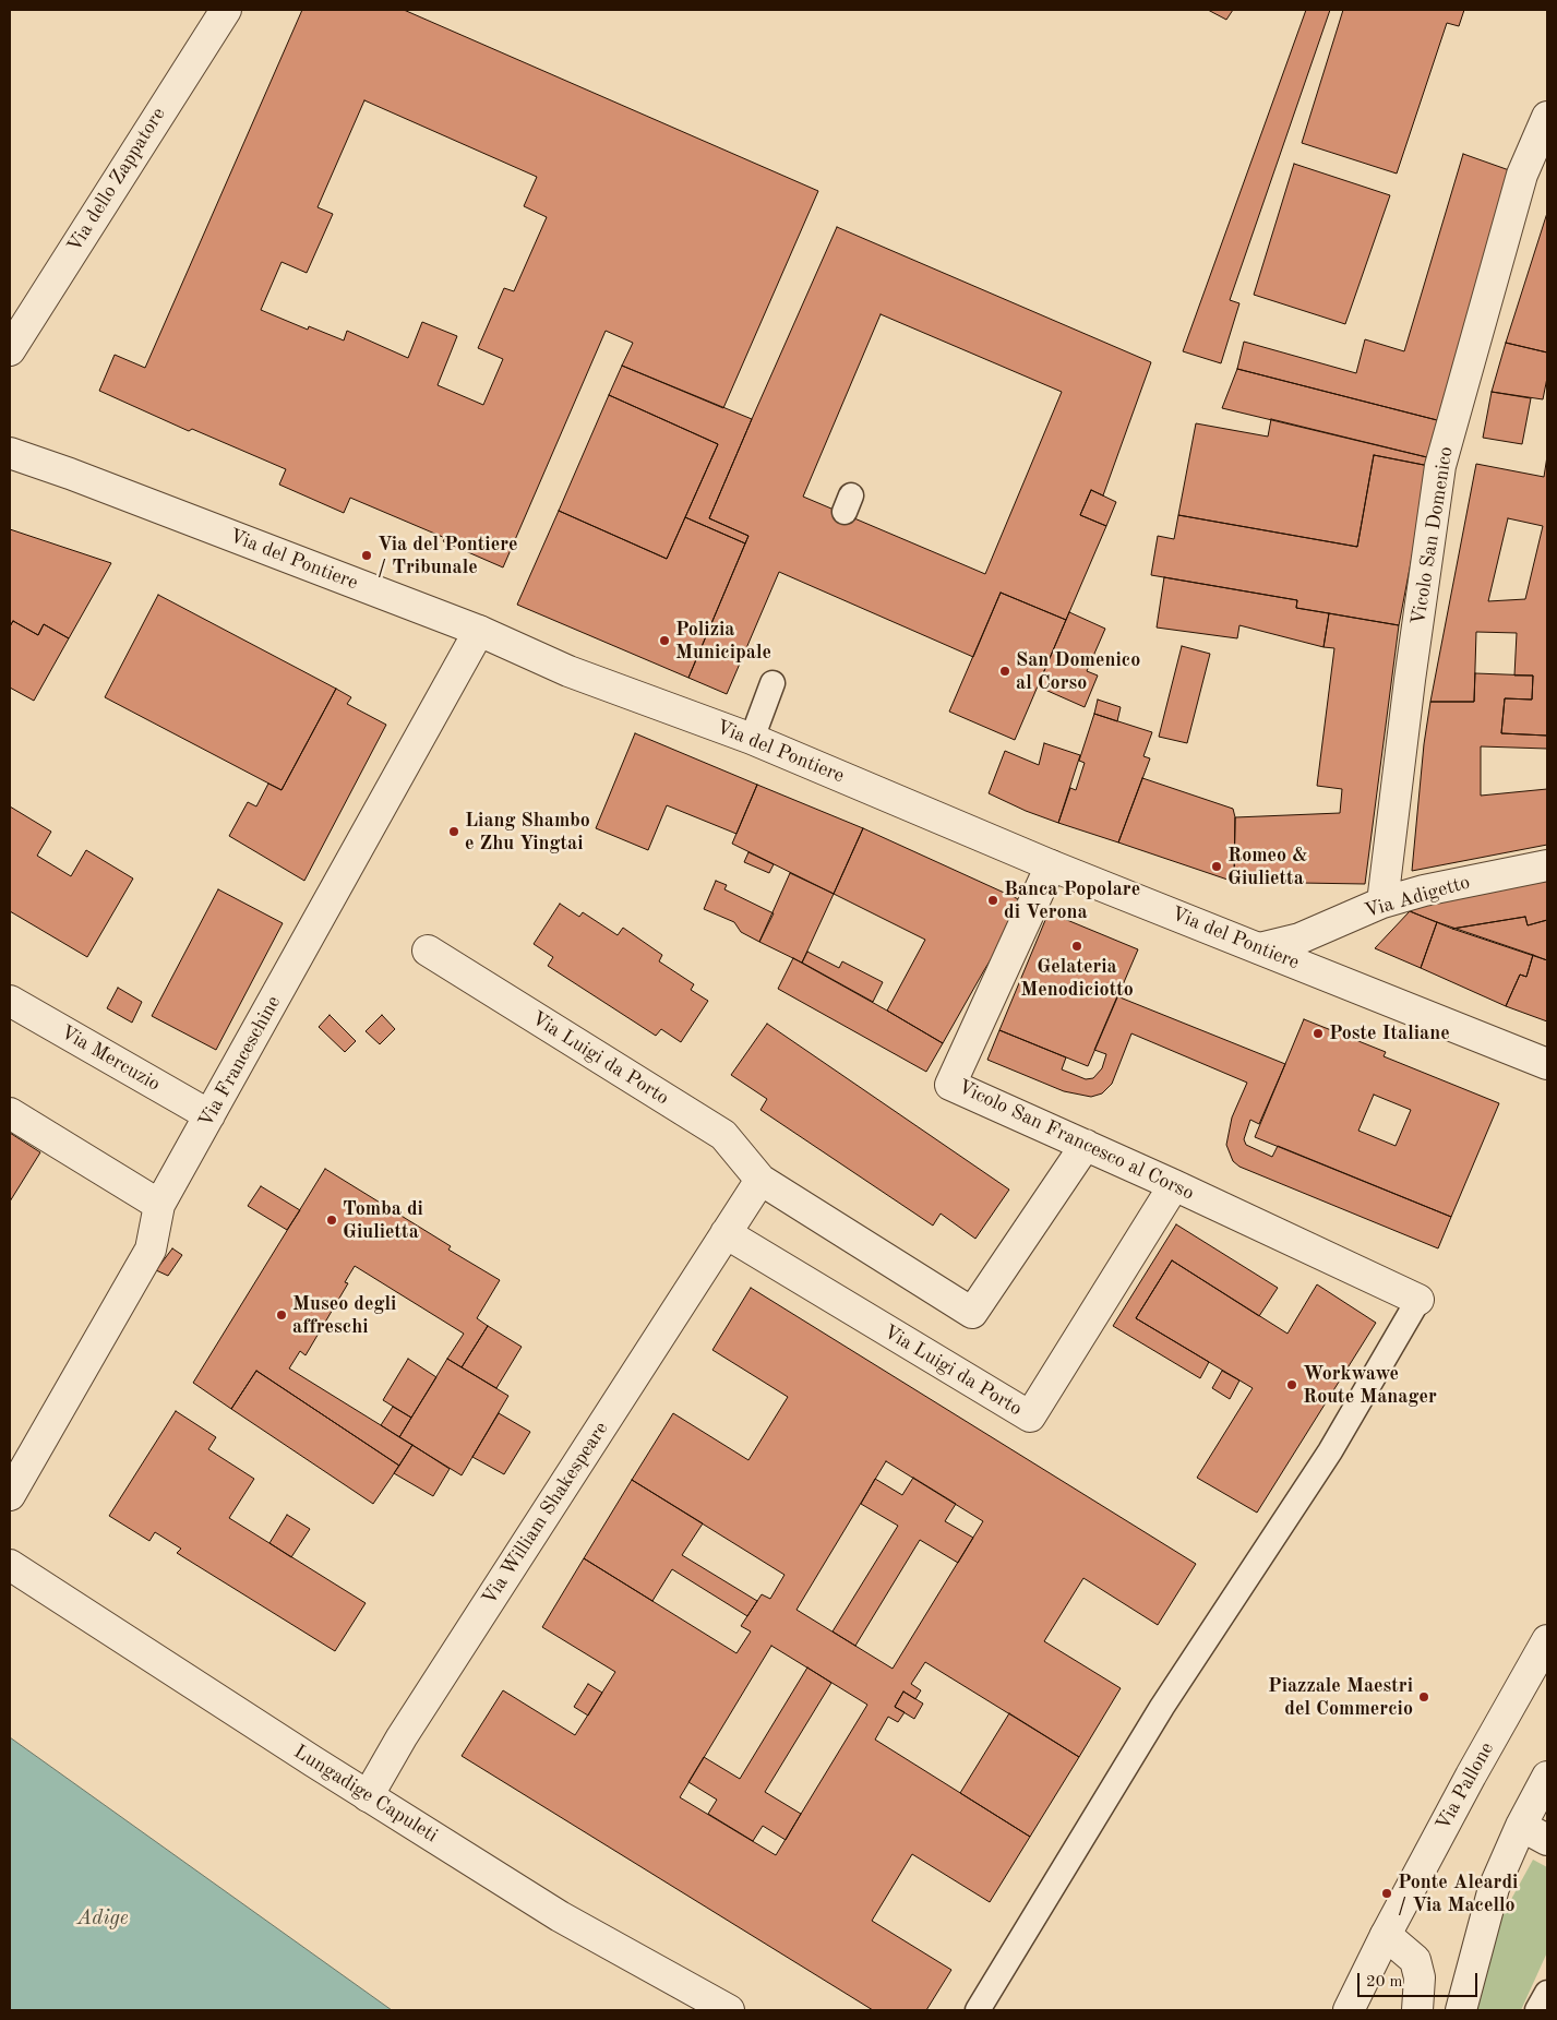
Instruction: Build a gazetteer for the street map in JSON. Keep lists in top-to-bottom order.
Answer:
{
  "streets": {
    "street": [
      "Via dello Zappatore",
      "Vicolo San Domenico",
      "Via del Pontiere",
      "Via Adigetto",
      "Via Mercuzio",
      "Via Luigi da Porto",
      "Via Franceschine",
      "Vicolo San Francesco al Corso",
      "Via William Shakespeare",
      "Via Pallone",
      "Lungadige Capuleti"
    ]
  },
  "crossings": [
    ["Vicolo San Domenico", "Via Adigetto"],
    ["Via del Pontiere", "Via Adigetto"],
    ["Via del Pontiere", "Via Franceschine"],
    ["Via del Pontiere", "Vicolo San Francesco al Corso"],
    ["Via Mercuzio", "Via Franceschine"],
    ["Via Luigi da Porto", "Vicolo San Francesco al Corso"],
    ["Via Luigi da Porto", "Via William Shakespeare"],
    ["Via William Shakespeare", "Lungadige Capuleti"]
  ],
  "water": ["Adige"],
  "places": [
    "Via del Pontiere / Tribunale",
    "Polizia Municipale",
    "San Domenico al Corso",
    "Liang Shambo e Zhu Yingtai",
    "Romeo & Giulietta",
    "Banca Popolare di Verona",
    "Gelateria Menodiciotto",
    "Poste Italiane",
    "Tomba di Giulietta",
    "Museo degli affreschi",
    "Workwawe Route Manager",
    "Piazzale Maestri del Commercio",
    "Ponte Aleardi / Via Macello"
  ],
  "scale_bar": "20 m"
}
